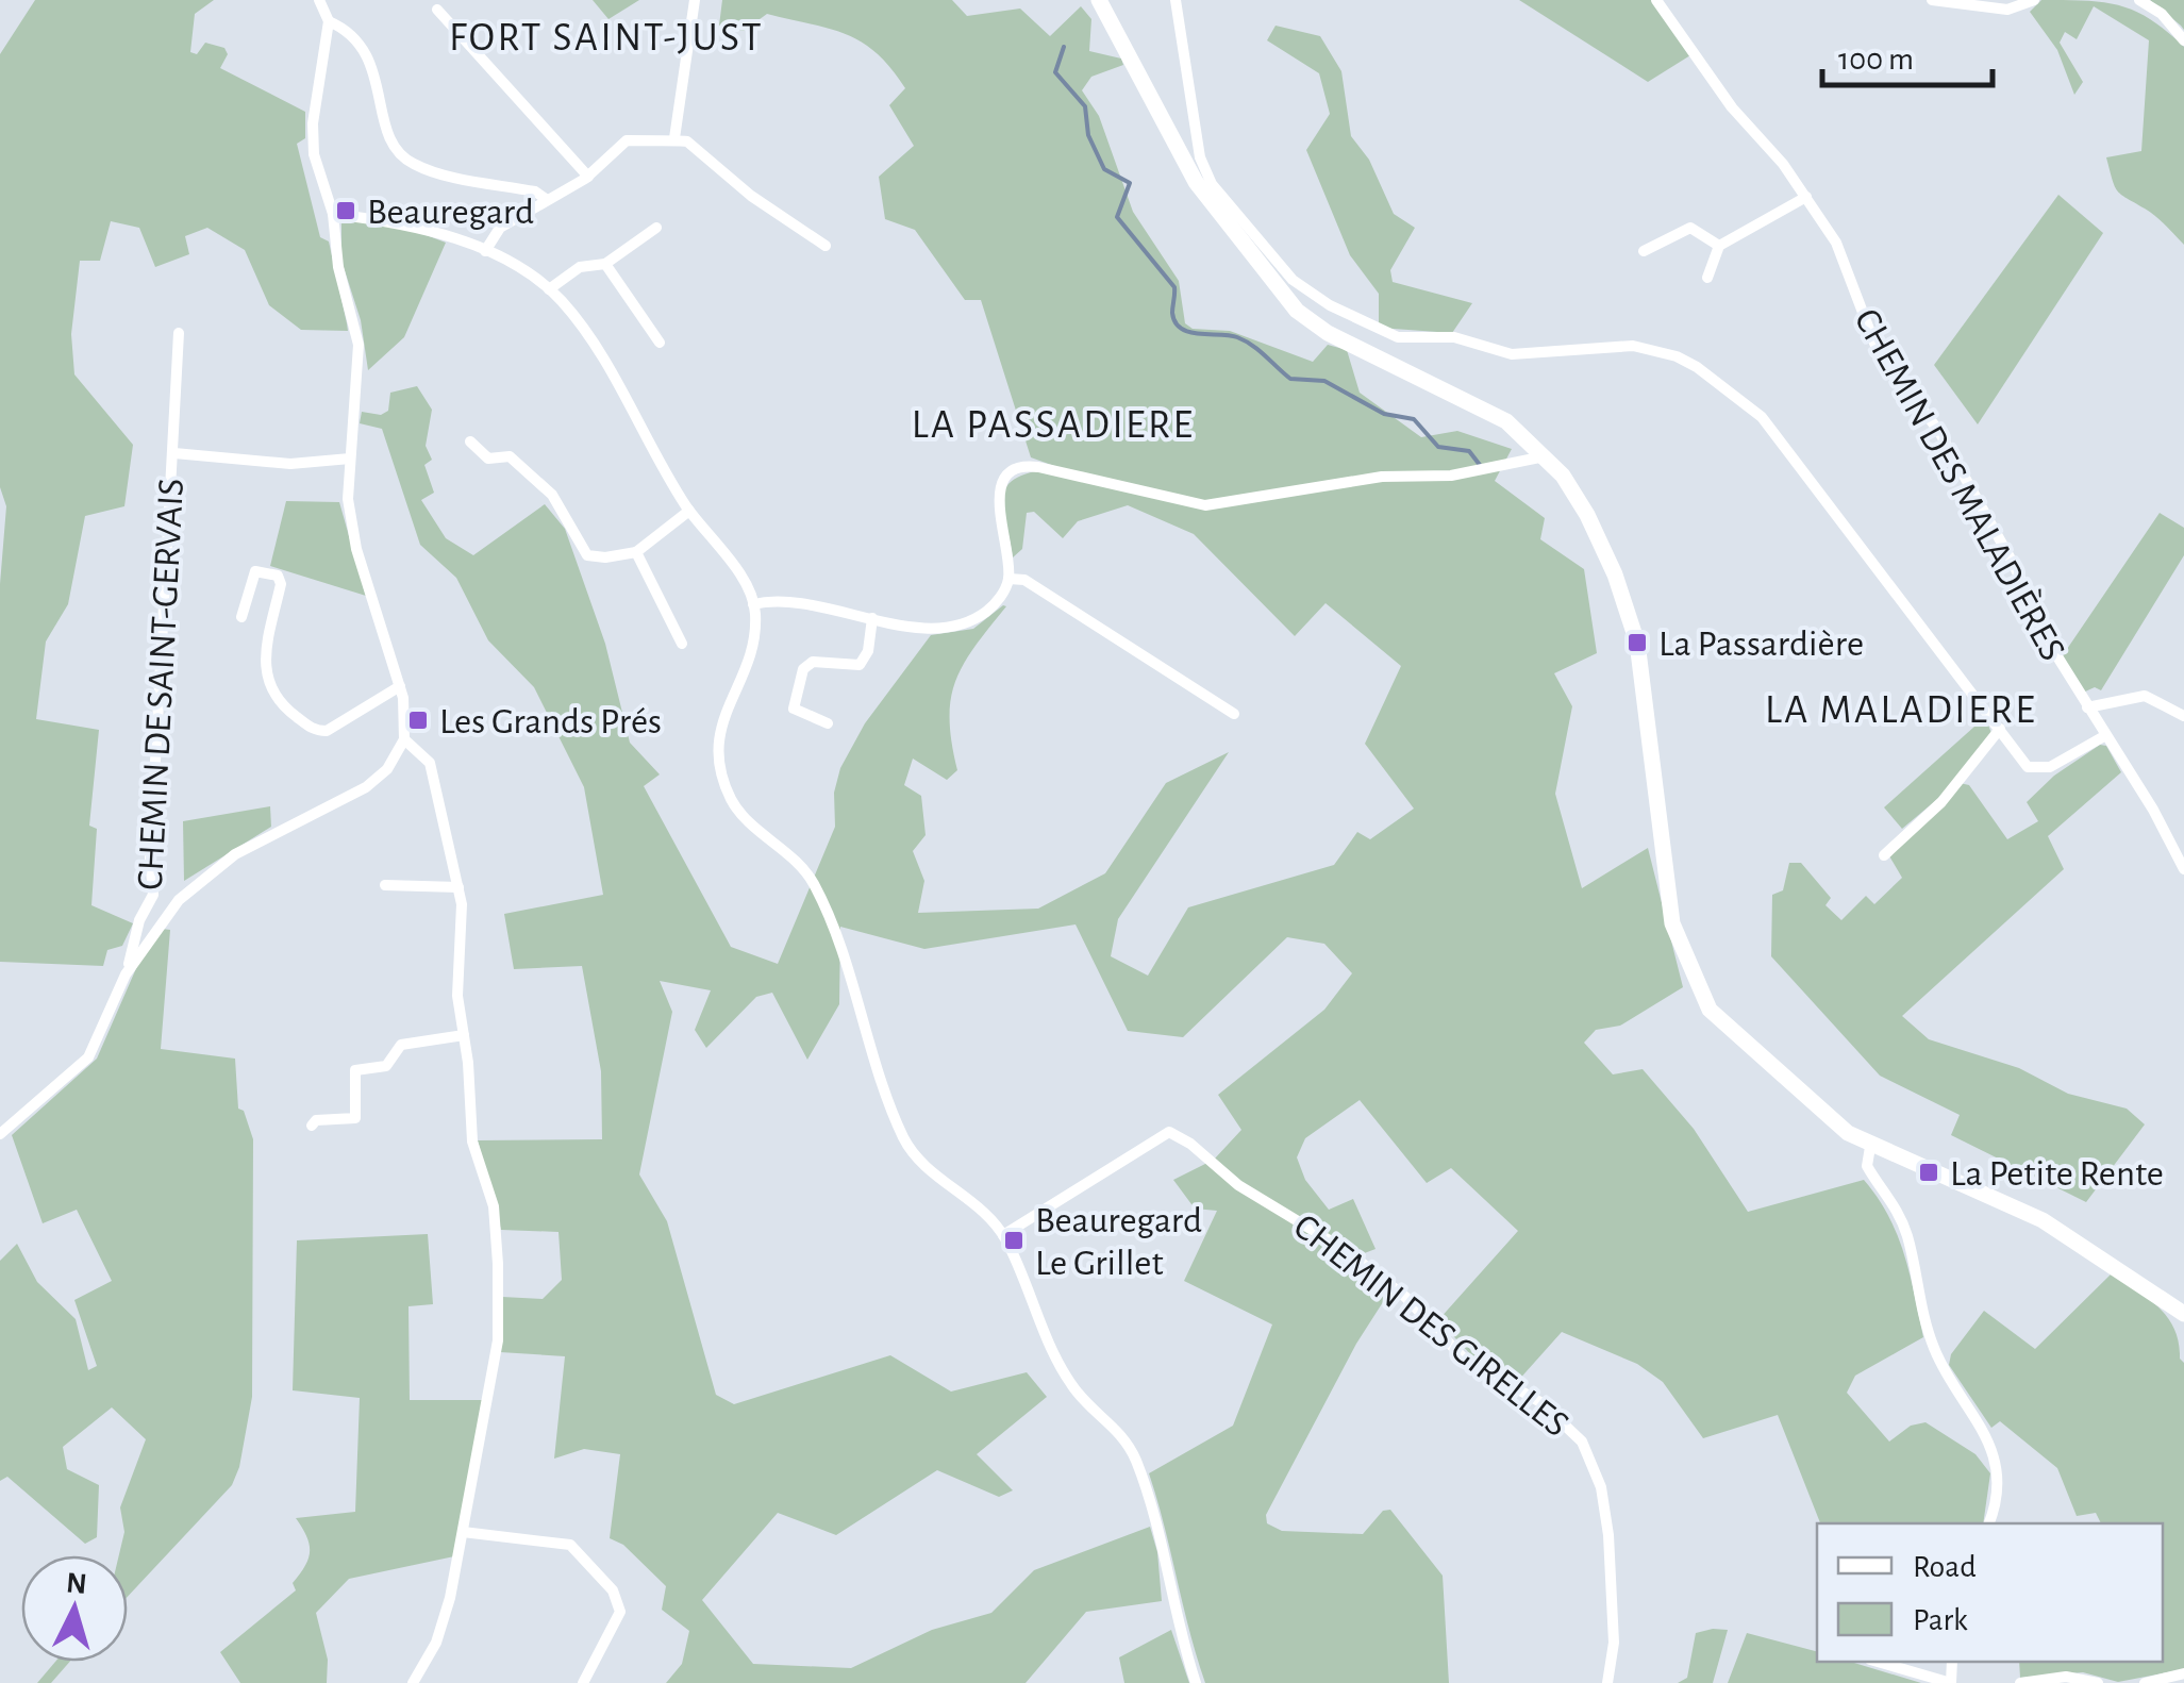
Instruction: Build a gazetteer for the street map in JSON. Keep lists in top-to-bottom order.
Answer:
{
  "streets": {
    "street": ["CHEMIN DES MALADIÈRES", "CHEMIN DE SAINT-GERVAIS", "CHEMIN DES GIRELLES"]
  },
  "districts": ["FORT SAINT-JUST", "LA PASSADIERE", "LA MALADIERE"],
  "places": {
    "transit": [
      "Beauregard",
      "La Passardière",
      "Les Grands Prés",
      "La Petite Rente",
      "Beauregard Le Grillet"
    ]
  },
  "legend": ["Road", "Park"],
  "scale_bar": "100 m",
  "north": "top"
}
